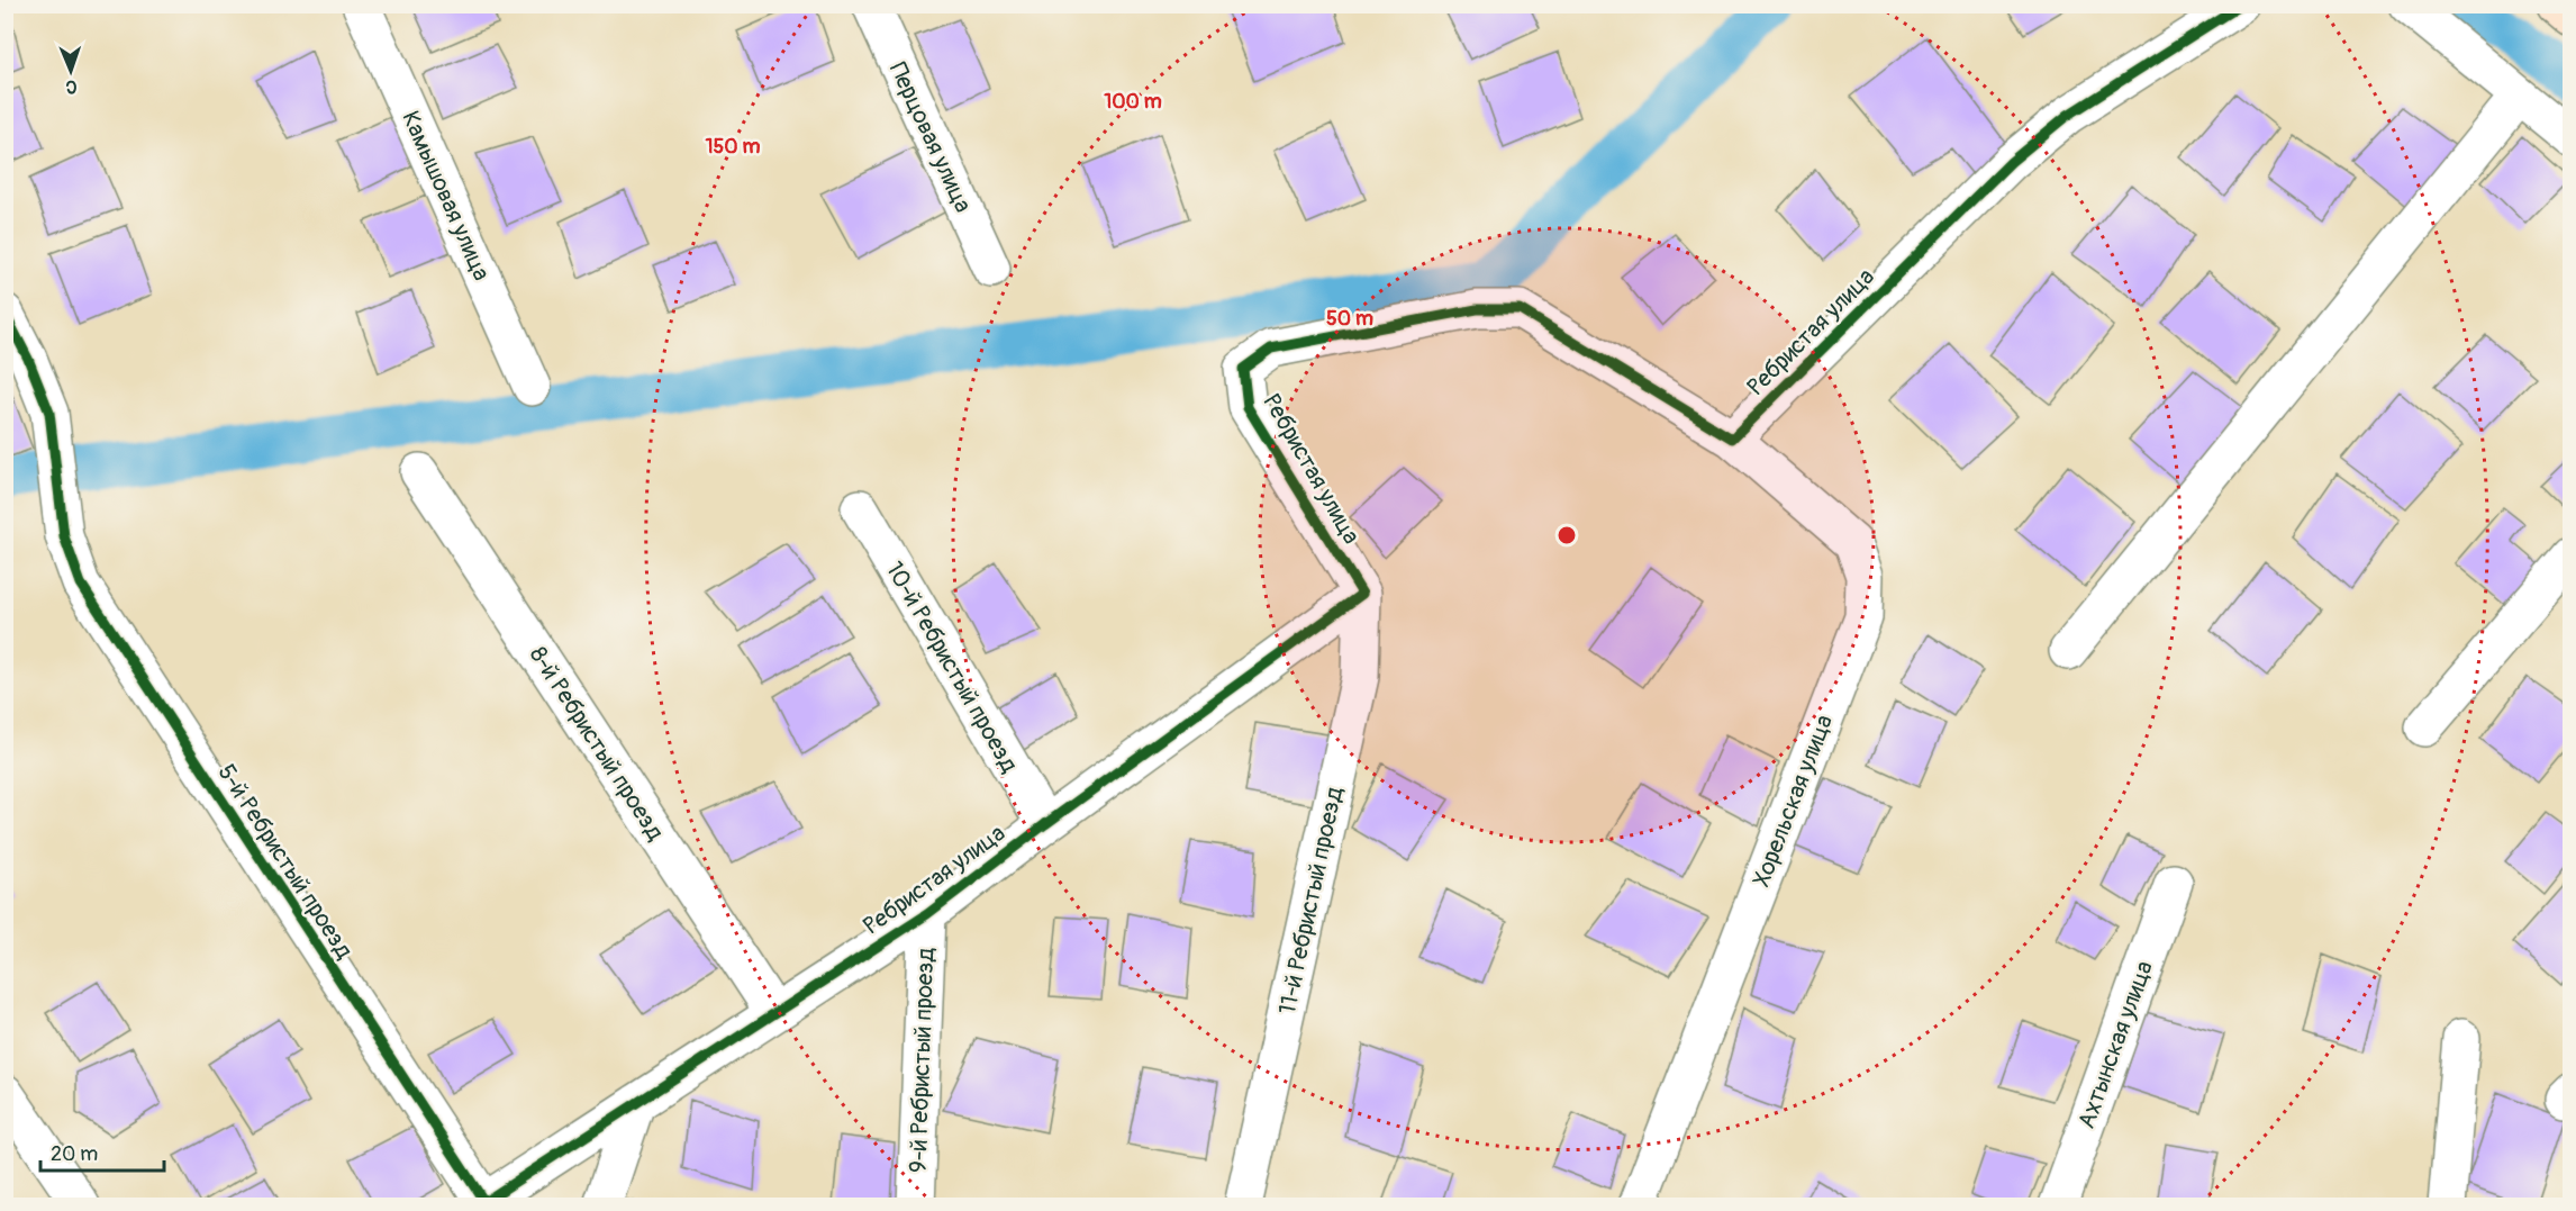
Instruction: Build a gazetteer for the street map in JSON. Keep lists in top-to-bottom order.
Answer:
{
  "streets": {
    "street": [
      "Перцовая улица",
      "Камышовая улица",
      "Ребристая улица",
      "10-й Ребристый проезд",
      "8-й Ребристый проезд",
      "Хорельская улица",
      "5-й Ребристый проезд",
      "11-й Ребристый проезд",
      "Ахтынская улица",
      "9-й Ребристый проезд"
    ]
  },
  "crossings": [
    ["Ребристая улица", "10-й Ребристый проезд"],
    ["Ребристая улица", "8-й Ребристый проезд"],
    ["Ребристая улица", "Хорельская улица"],
    ["Ребристая улица", "5-й Ребристый проезд"],
    ["Ребристая улица", "11-й Ребристый проезд"],
    ["Ребристая улица", "9-й Ребристый проезд"]
  ],
  "scale_bar": "20 m",
  "north": "bottom",
  "rings": ["100 m", "150 m", "50 m"]
}
